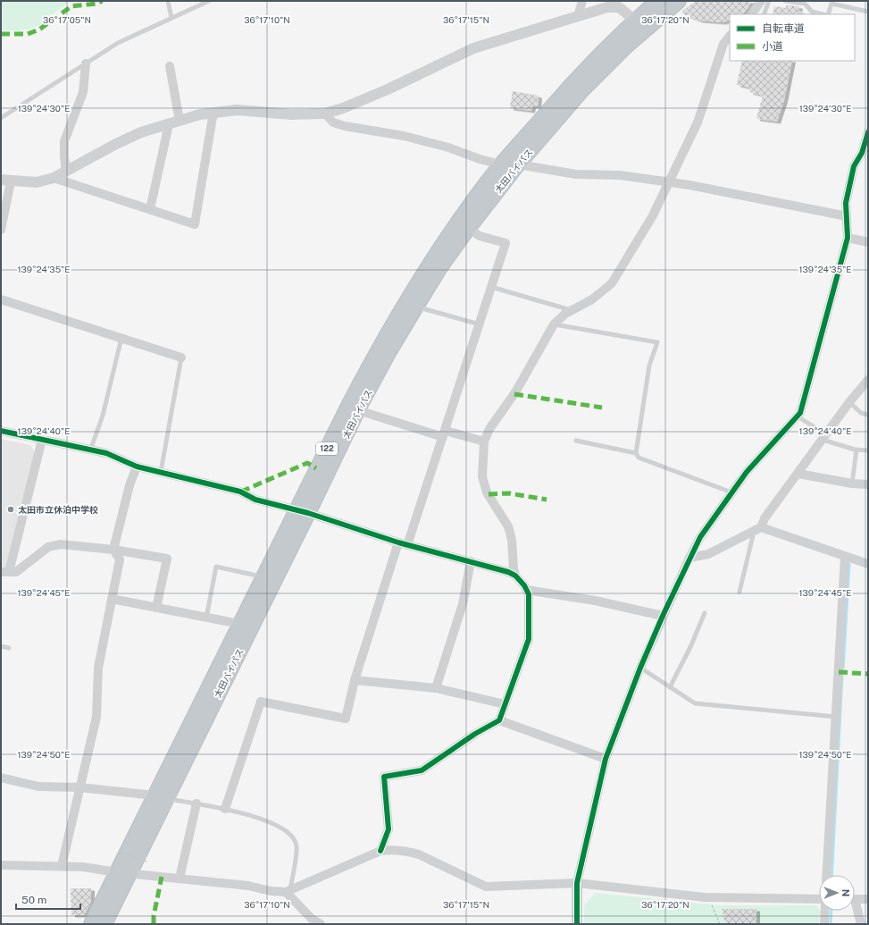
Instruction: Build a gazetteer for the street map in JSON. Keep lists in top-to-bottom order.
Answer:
{
  "streets": {
    "highway": ["太田バイパス", "122"]
  },
  "places": ["太田市立休泊中学校"],
  "legend": ["自転車道", "小道"],
  "scale_bar": "50 m",
  "north": "right",
  "coordinates": [
    "36°17'05\"N",
    "36°17'10\"N",
    "36°17'15\"N",
    "36°17'20\"N",
    "139°24'30\"E",
    "139°24'35\"E",
    "139°24'40\"E",
    "139°24'45\"E",
    "139°24'50\"E"
  ]
}
